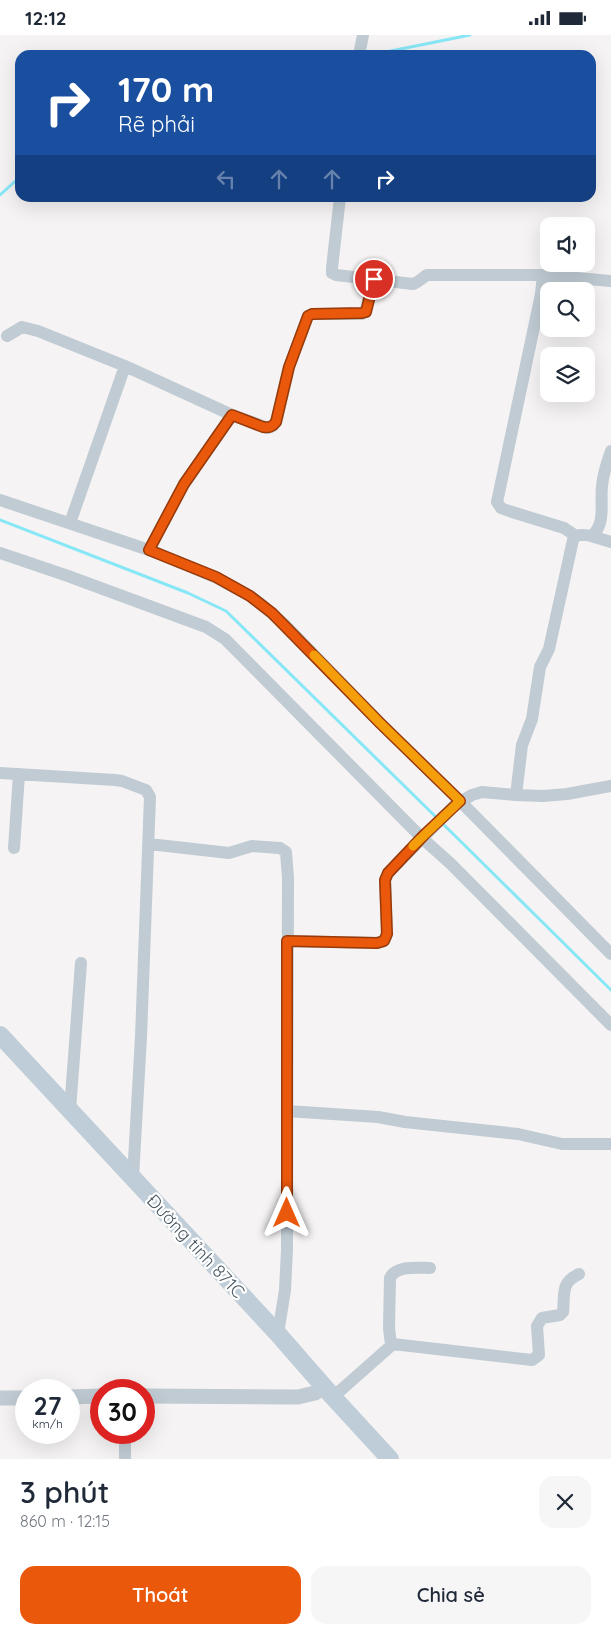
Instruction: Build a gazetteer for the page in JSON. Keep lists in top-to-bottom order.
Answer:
{
  "streets": {
    "main road": ["Đường tỉnh 871C"]
  },
  "page": {
    "status": "12:12",
    "turn": ["170 m", "Rẽ phải"],
    "speed": "27 km/h",
    "limit": "30",
    "heading": ["3 phút", "860 m · 12:15"],
    "buttons": ["Thoát", "Chia sẻ"]
  }
}
